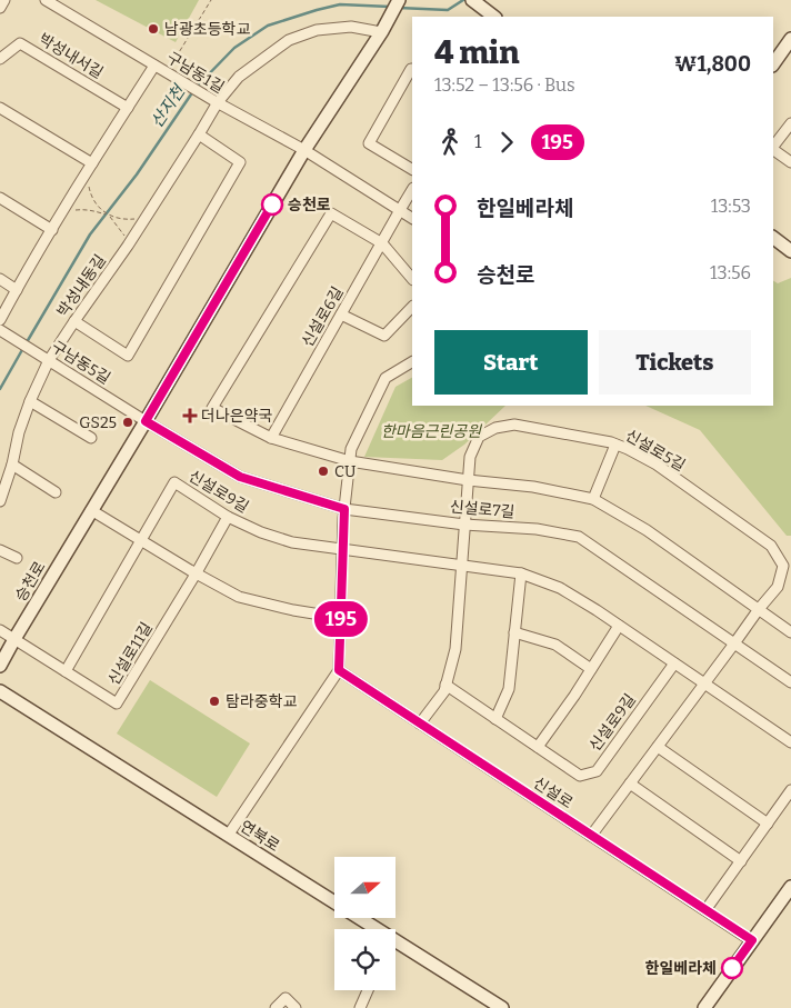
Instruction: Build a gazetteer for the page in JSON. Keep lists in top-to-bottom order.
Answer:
{
  "streets": {
    "main road": ["승천로", "연북로"],
    "street": [
      "박성내서길",
      "구남동1길",
      "박성내동길",
      "신설로6길",
      "구남동5길",
      "신설로5길",
      "신설로9길",
      "신설로7길",
      "신설로11길",
      "신설로"
    ]
  },
  "crossings": [
    ["구남동1길", "박성내동길"],
    ["구남동1길", "신설로6길"],
    ["구남동1길", "승천로"],
    ["박성내동길", "구남동5길"],
    ["박성내동길", "승천로"],
    ["구남동5길", "신설로7길"],
    ["구남동5길", "승천로"],
    ["신설로5길", "신설로9길"],
    ["신설로5길", "신설로7길"],
    ["신설로5길", "신설로"],
    ["신설로9길", "신설로11길"],
    ["신설로7길", "승천로"],
    ["승천로", "신설로11길"]
  ],
  "water": ["산지천"],
  "parks": ["한마음근린공원"],
  "places": {
    "other": [
      "남광초등학교",
      "승천로",
      "GS25",
      "CU",
      "탐라중학교",
      "한일베라체"
    ],
    "health": ["더나은약국"]
  },
  "lines": ["bus line 195"],
  "north": "right",
  "page": {
    "on_map": "195",
    "heading": ["4 min", "13:52 – 13:56 · Bus", "₩1,800"],
    "legs": ["1", "195"],
    "list": [
      {
        "name": "한일베라체",
        "value": "13:53"
      },
      {
        "name": "승천로",
        "value": "13:56"
      }
    ],
    "buttons": ["Start", "Tickets"]
  }
}
